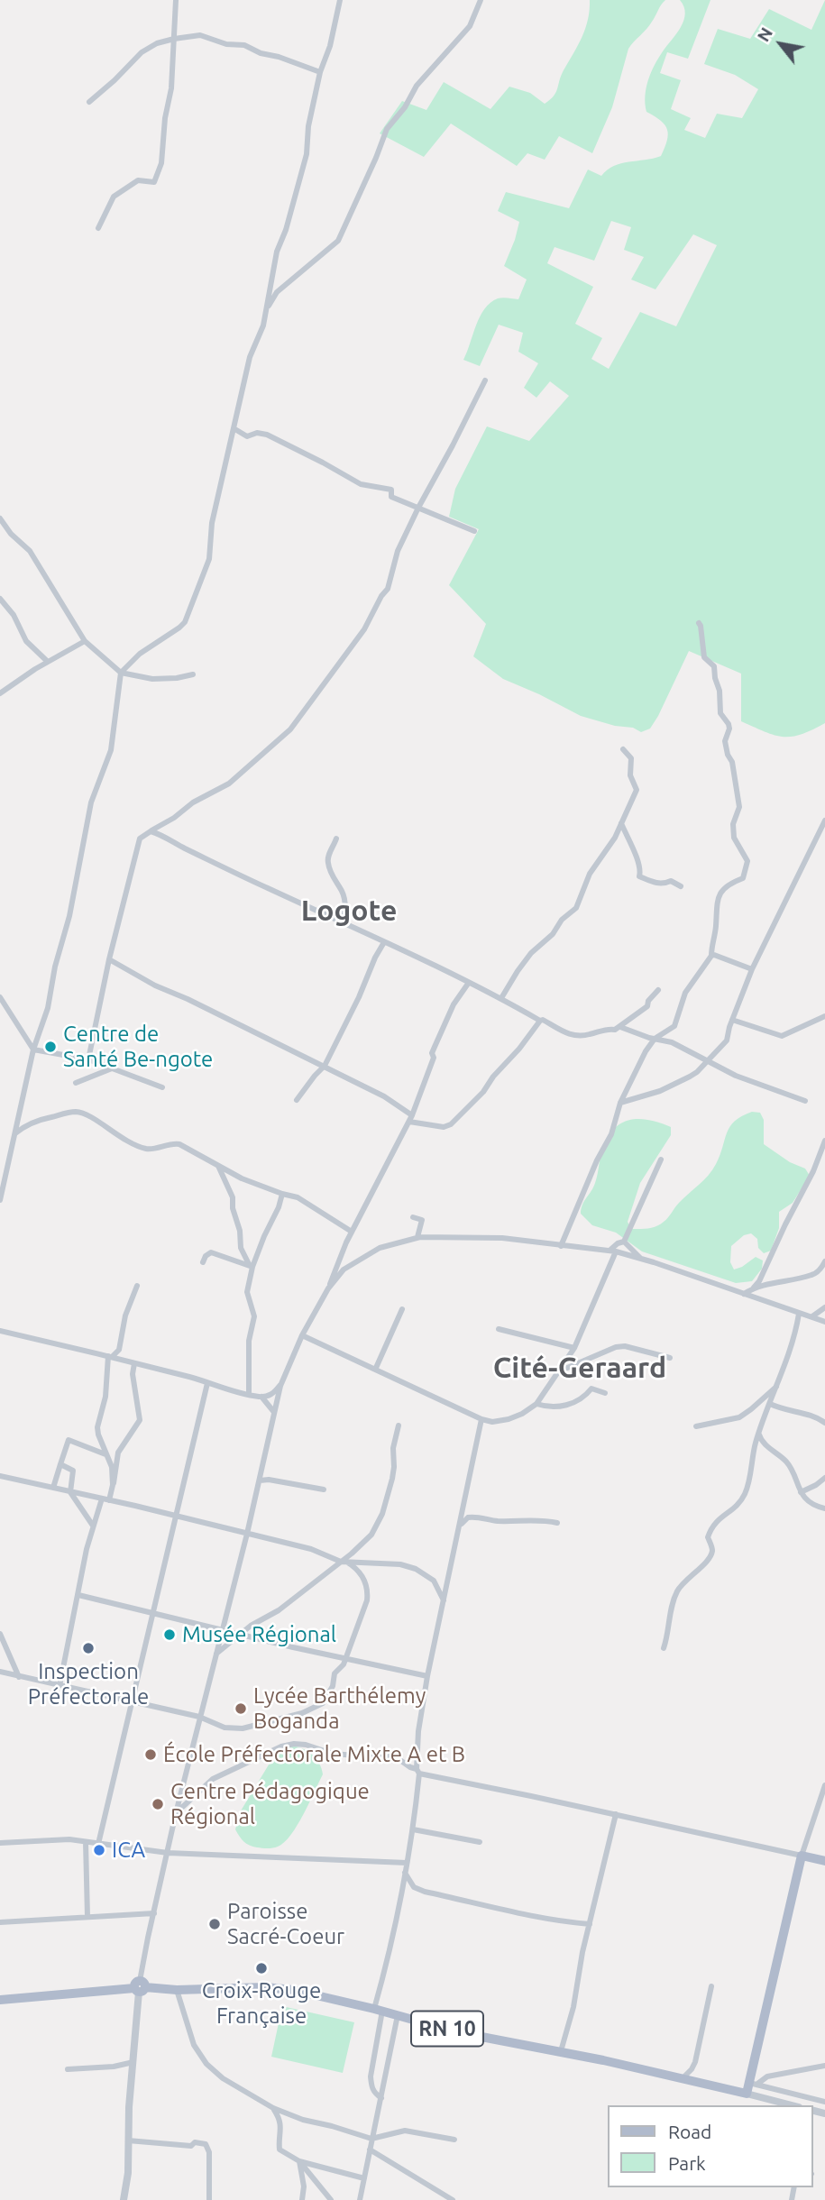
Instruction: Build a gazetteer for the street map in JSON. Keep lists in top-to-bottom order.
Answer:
{
  "streets": {
    "main road": ["RN 10"]
  },
  "districts": ["Logote", "Cité-Geraard"],
  "places": [
    "Centre de Santé Be-ngote",
    "Musée Régional",
    "Inspection Préfectorale",
    "Lycée Barthélemy Boganda",
    "École Préfectorale Mixte A et B",
    "Centre Pédagogique Régional",
    "ICA",
    "Paroisse Sacré-Coeur",
    "Croix-Rouge Française"
  ],
  "legend": ["Road", "Park"],
  "north": "top left"
}
